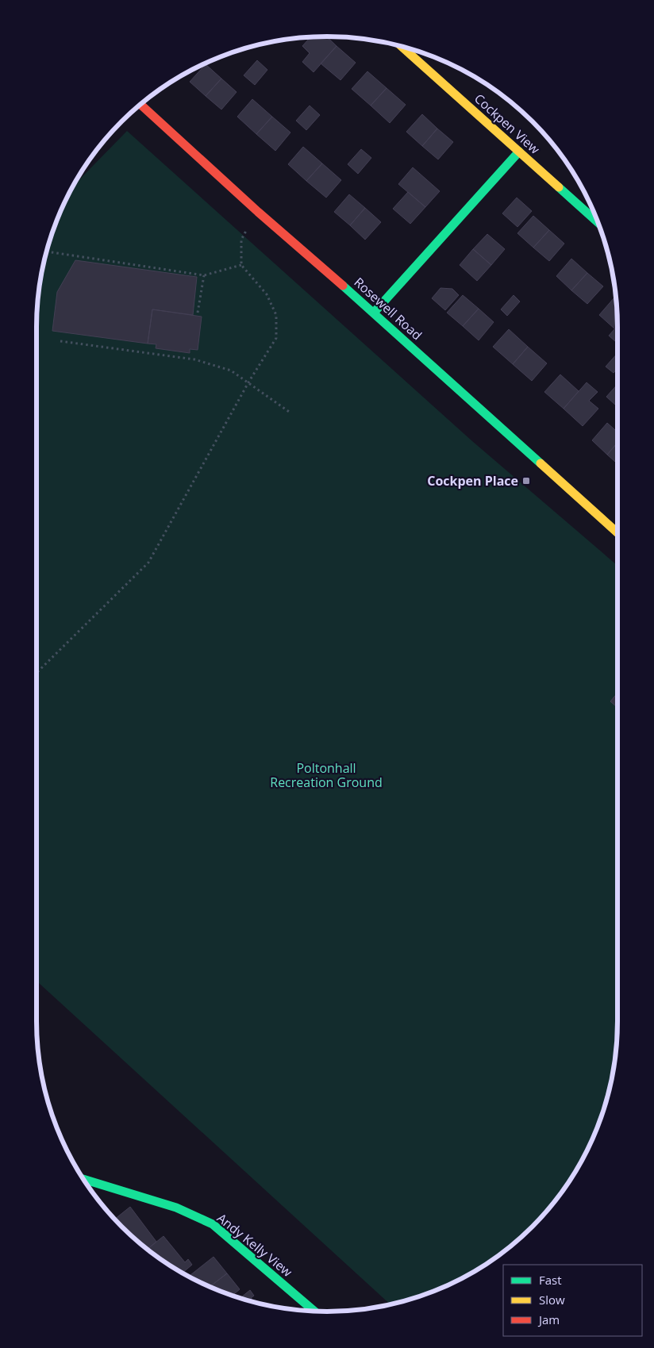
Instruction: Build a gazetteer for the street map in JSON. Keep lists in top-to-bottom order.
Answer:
{
  "streets": {
    "street": ["Cockpen View", "Rosewell Road", "Andy Kelly View"]
  },
  "parks": ["Poltonhall Recreation Ground"],
  "places": {
    "transit": ["Cockpen Place"]
  },
  "legend": ["Fast", "Slow", "Jam"]
}
